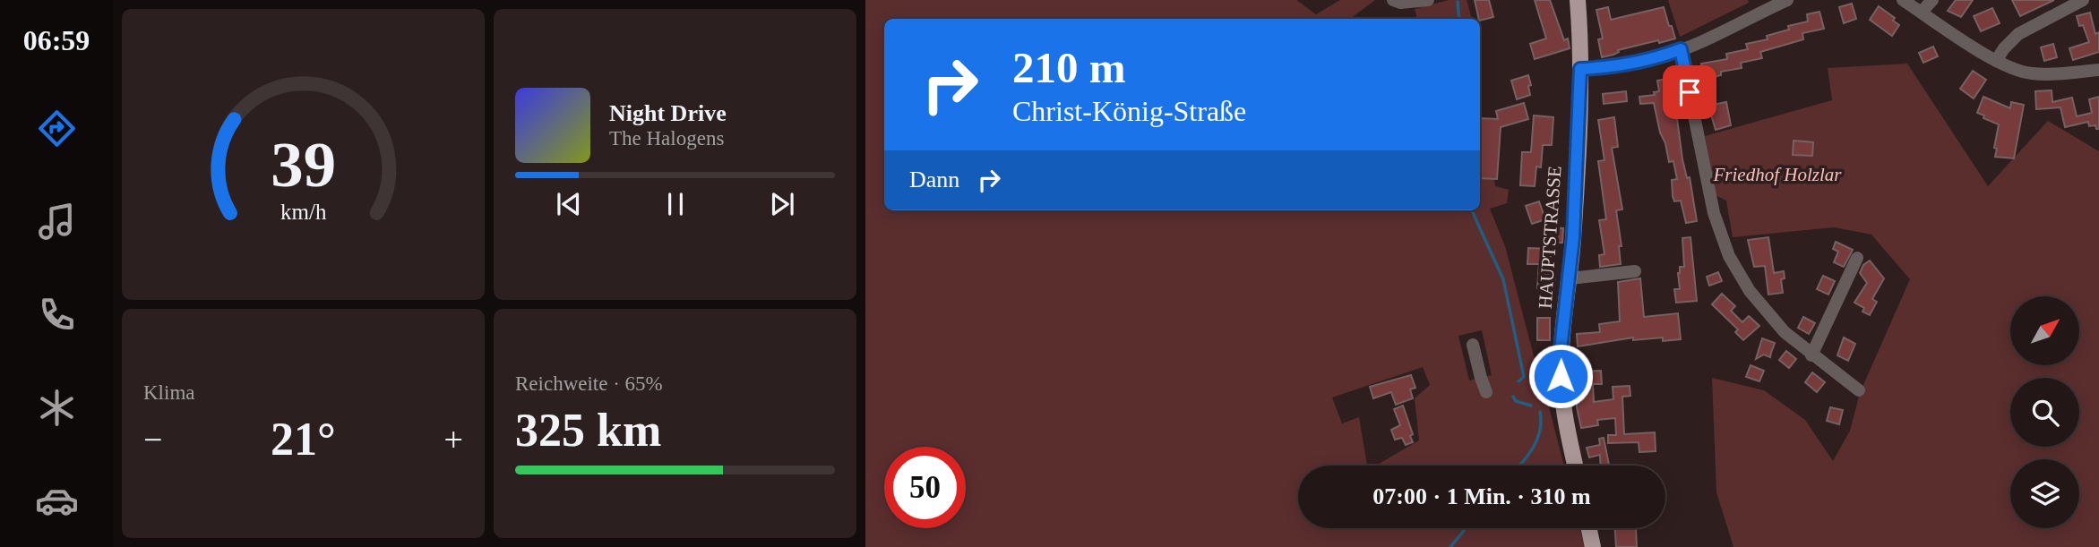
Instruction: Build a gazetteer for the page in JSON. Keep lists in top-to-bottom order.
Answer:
{
  "streets": {
    "main road": ["HAUPTSTRASSE"]
  },
  "parks": ["Friedhof Holzlar"],
  "north": "top right",
  "page": {
    "tabs": "06:59",
    "turn": ["210 m", "Christ-König-Straße"],
    "song": ["Night Drive", "The Halogens"],
    "then": "Dann",
    "tile": [
      "Klima",
      ["Reichweite · 65%", "325 km"]
    ],
    "heat": ["−", "21°", "+"],
    "limit": "50",
    "trip": "07:00 · 1 Min. · 310 m",
    "gauge": ["39", "km/h"]
  }
}
